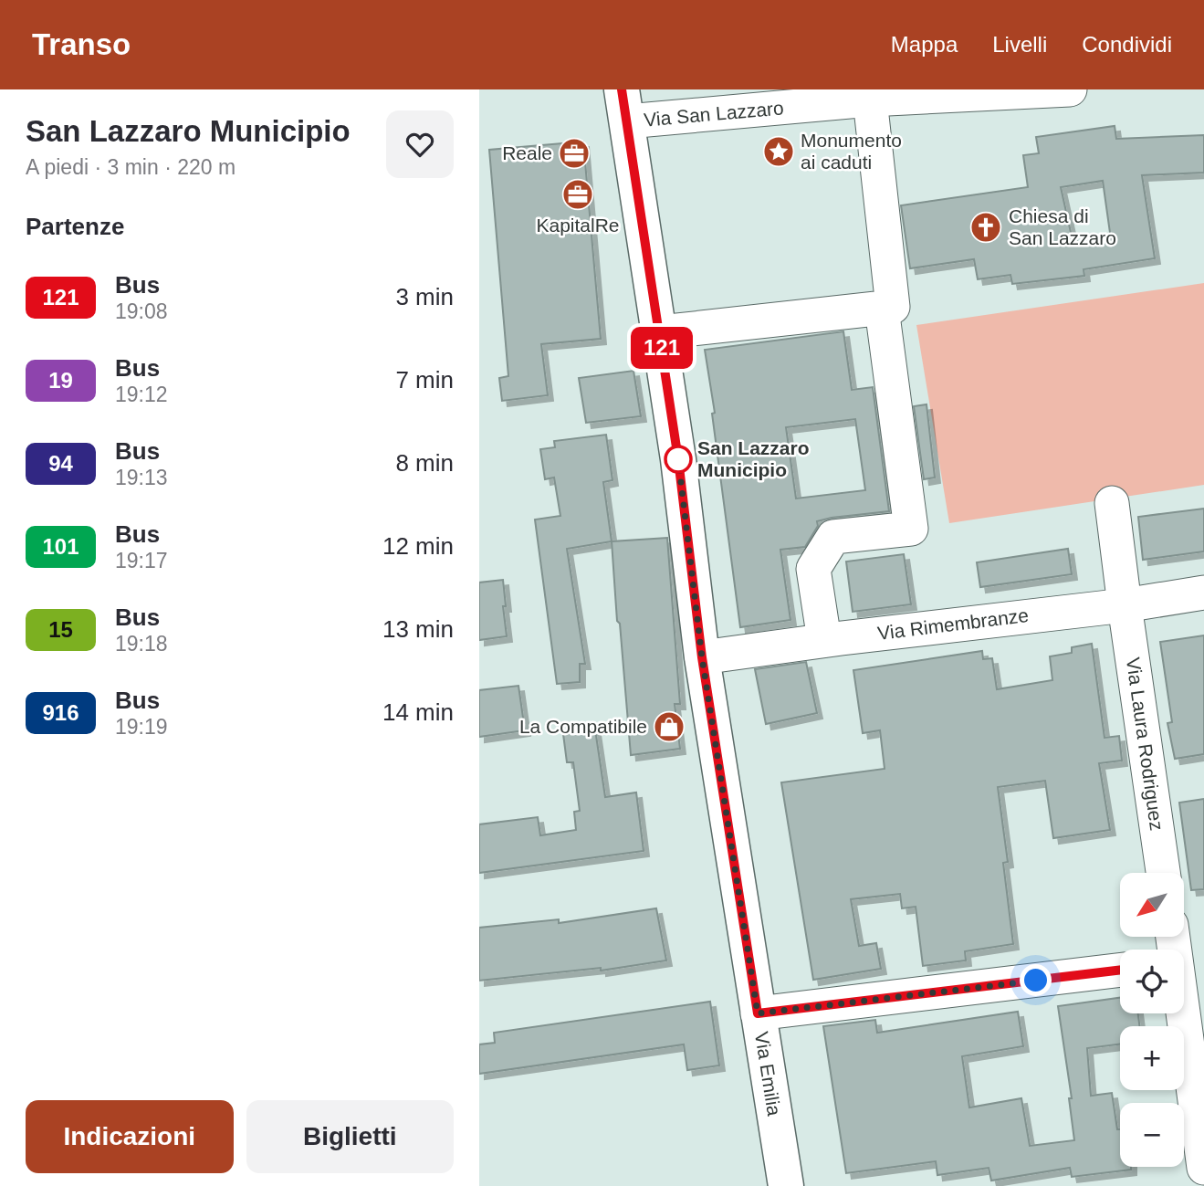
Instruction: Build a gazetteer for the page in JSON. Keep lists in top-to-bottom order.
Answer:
{
  "streets": {
    "main road": ["Via Emilia"],
    "street": ["Via San Lazzaro", "Via Rimembranze", "Via Laura Rodriguez"]
  },
  "crossings": [
    ["Via San Lazzaro", "Via Emilia"],
    ["Via Rimembranze", "Via Laura Rodriguez"],
    ["Via Rimembranze", "Via Emilia"]
  ],
  "places": {
    "place": ["Monumento ai caduti"],
    "office": ["Reale", "KapitalRe"],
    "church": ["Chiesa di San Lazzaro"],
    "other": ["San Lazzaro Municipio"],
    "shop": ["La Compatibile"]
  },
  "lines": ["bus line 121"],
  "north": "bottom left",
  "page": {
    "header": "Transo",
    "nav": ["Mappa", "Livelli", "Condividi"],
    "heading": [
      ["San Lazzaro Municipio", "A piedi · 3 min · 220 m"],
      "Partenze"
    ],
    "on_map": "121",
    "list": [
      {
        "mark": "121",
        "name": "Bus",
        "note": "19:08",
        "value": "3 min"
      },
      {
        "mark": "19",
        "name": "Bus",
        "note": "19:12",
        "value": "7 min"
      },
      {
        "mark": "94",
        "name": "Bus",
        "note": "19:13",
        "value": "8 min"
      },
      {
        "mark": "101",
        "name": "Bus",
        "note": "19:17",
        "value": "12 min"
      },
      {
        "mark": "15",
        "name": "Bus",
        "note": "19:18",
        "value": "13 min"
      },
      {
        "mark": "916",
        "name": "Bus",
        "note": "19:19",
        "value": "14 min"
      }
    ],
    "map_buttons": ["+", "−"],
    "buttons": ["Indicazioni", "Biglietti"]
  }
}
